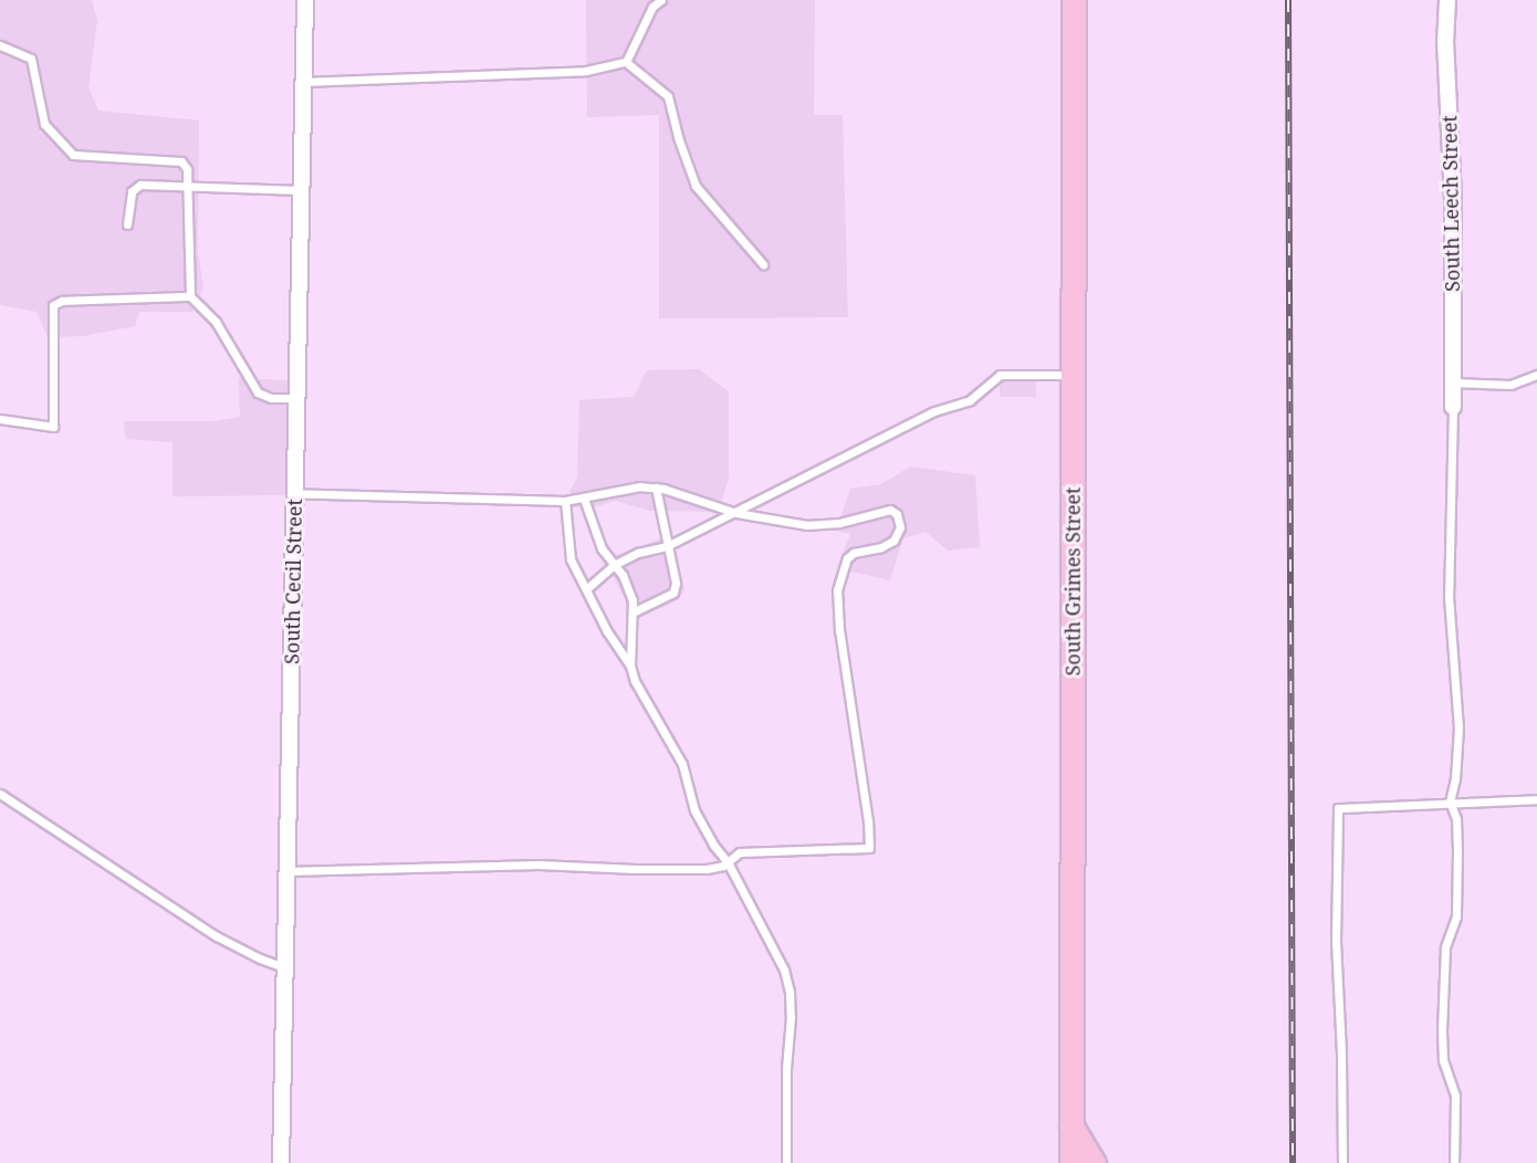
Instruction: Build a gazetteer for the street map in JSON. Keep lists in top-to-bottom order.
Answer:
{
  "streets": {
    "main road": ["South Grimes Street"],
    "street": ["South Leech Street", "South Cecil Street"]
  }
}
